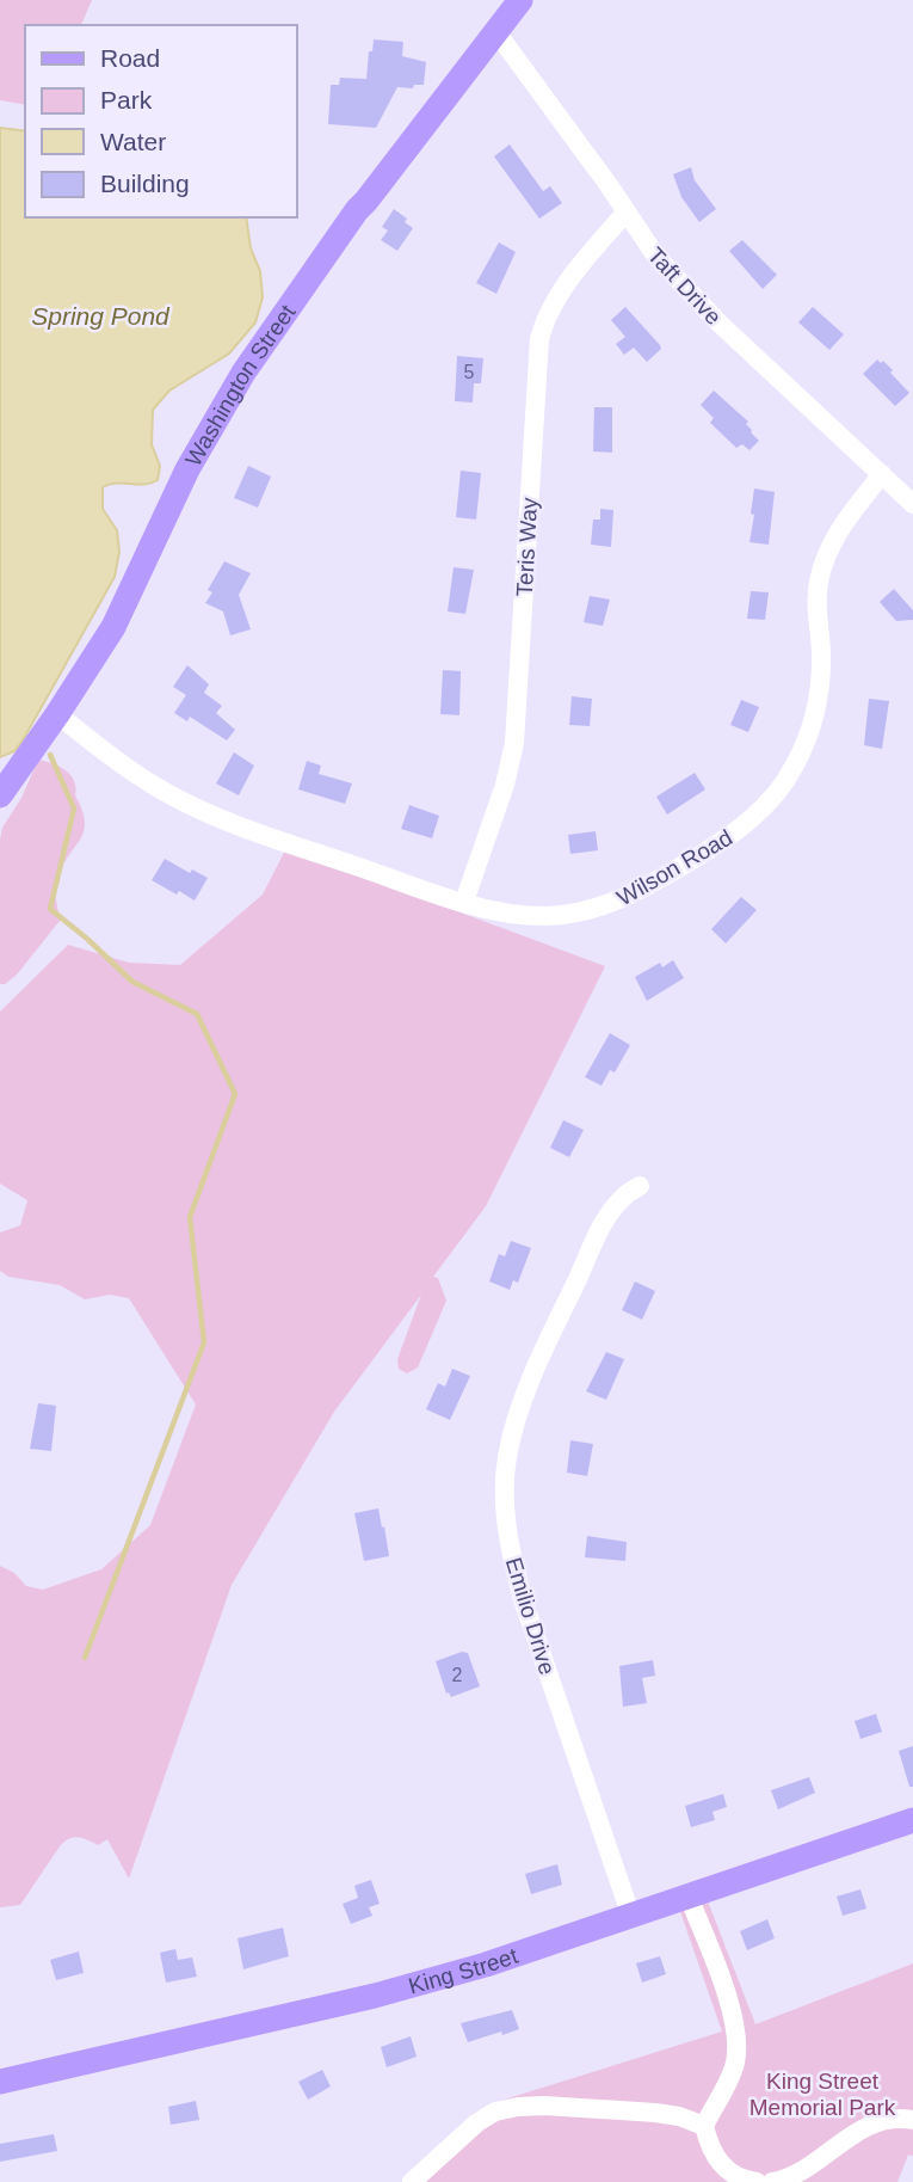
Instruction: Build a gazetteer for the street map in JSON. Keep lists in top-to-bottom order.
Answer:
{
  "streets": {
    "main road": ["Washington Street", "King Street"],
    "street": [
      "Taft Drive",
      "Teris Way",
      "Wilson Road",
      "Emilio Drive"
    ]
  },
  "crossings": [
    ["Taft Drive", "Washington Street"],
    ["Taft Drive", "Teris Way"],
    ["Taft Drive", "Wilson Road"],
    ["Washington Street", "Wilson Road"],
    ["Teris Way", "Wilson Road"],
    ["Emilio Drive", "King Street"]
  ],
  "water": ["Spring Pond"],
  "parks": ["King Street Memorial Park"],
  "house_numbers": ["5", "2"],
  "legend": [
    "Road",
    "Park",
    "Water",
    "Building"
  ]
}
